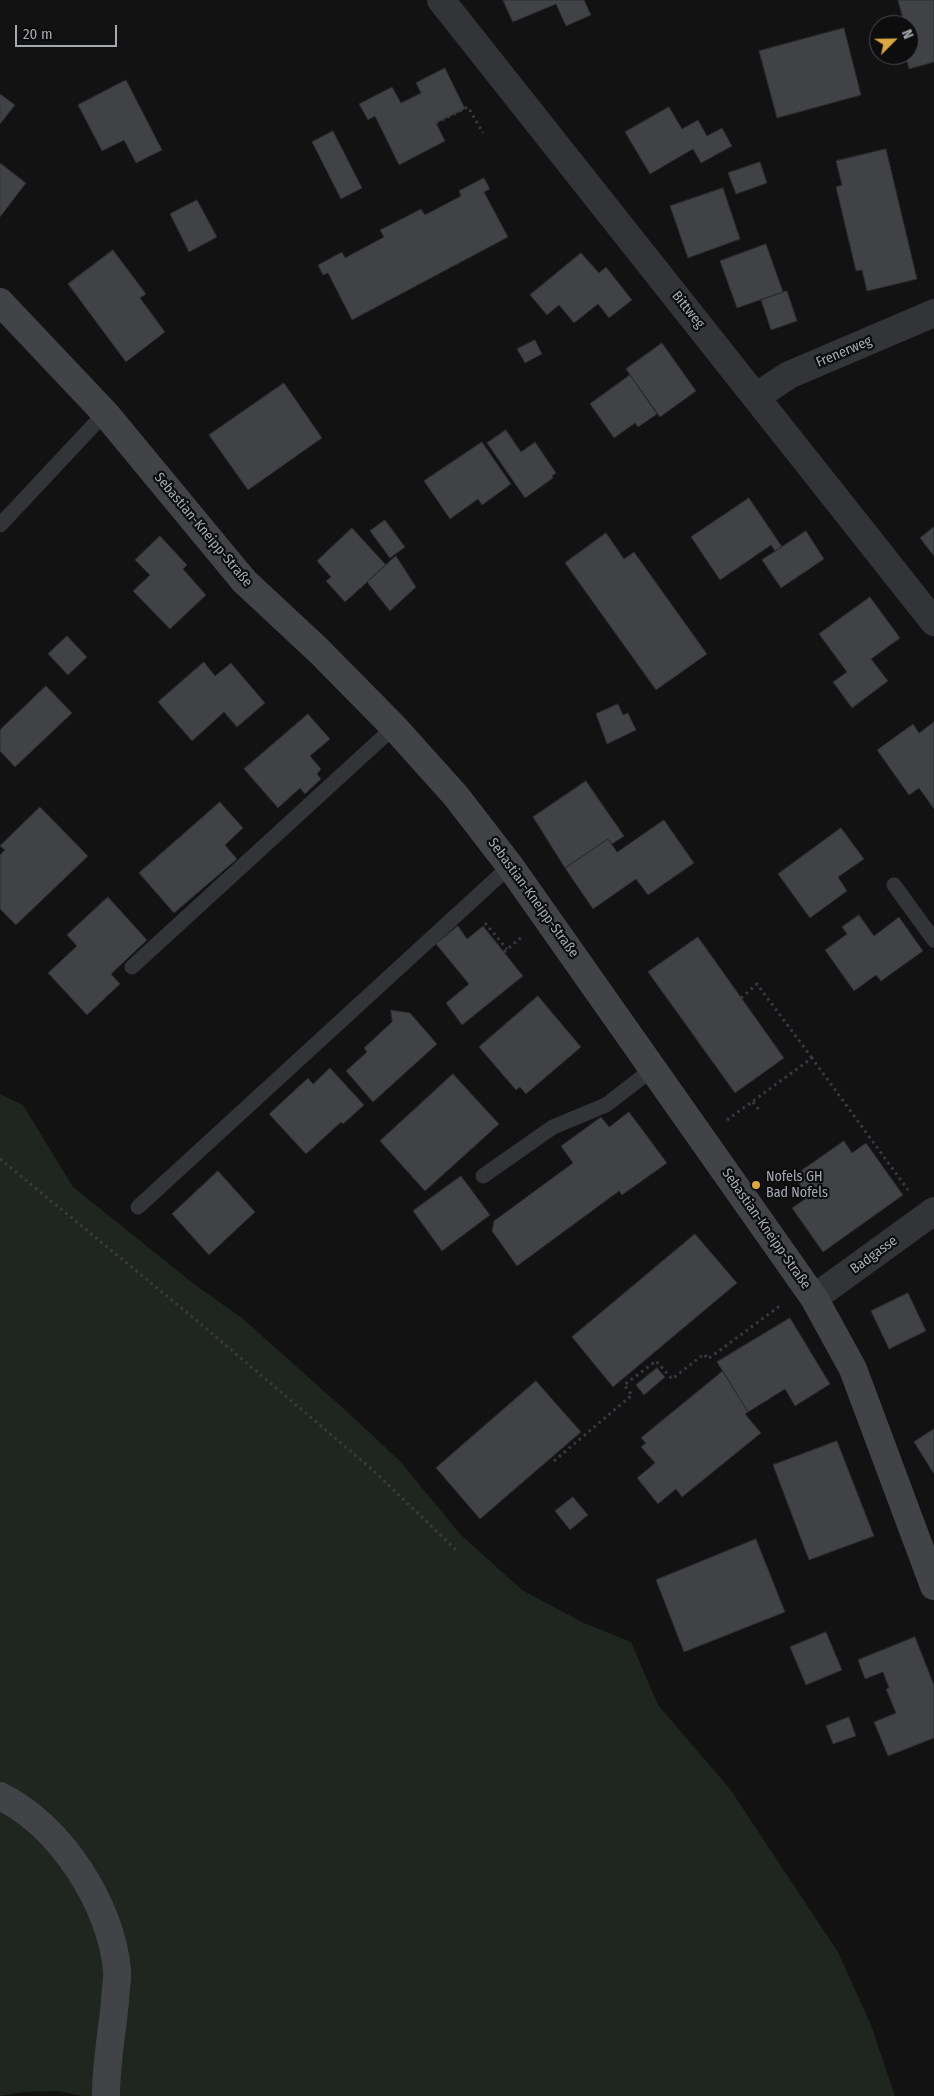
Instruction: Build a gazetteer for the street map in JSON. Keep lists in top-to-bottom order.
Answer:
{
  "streets": {
    "main road": ["Sebastian-Kneipp-Straße"],
    "street": ["Bittweg", "Frenerweg", "Badgasse"]
  },
  "crossings": [
    ["Bittweg", "Frenerweg"],
    ["Sebastian-Kneipp-Straße", "Badgasse"]
  ],
  "places": ["Nofels GH Bad Nofels"],
  "scale_bar": "20 m",
  "north": "top right"
}
